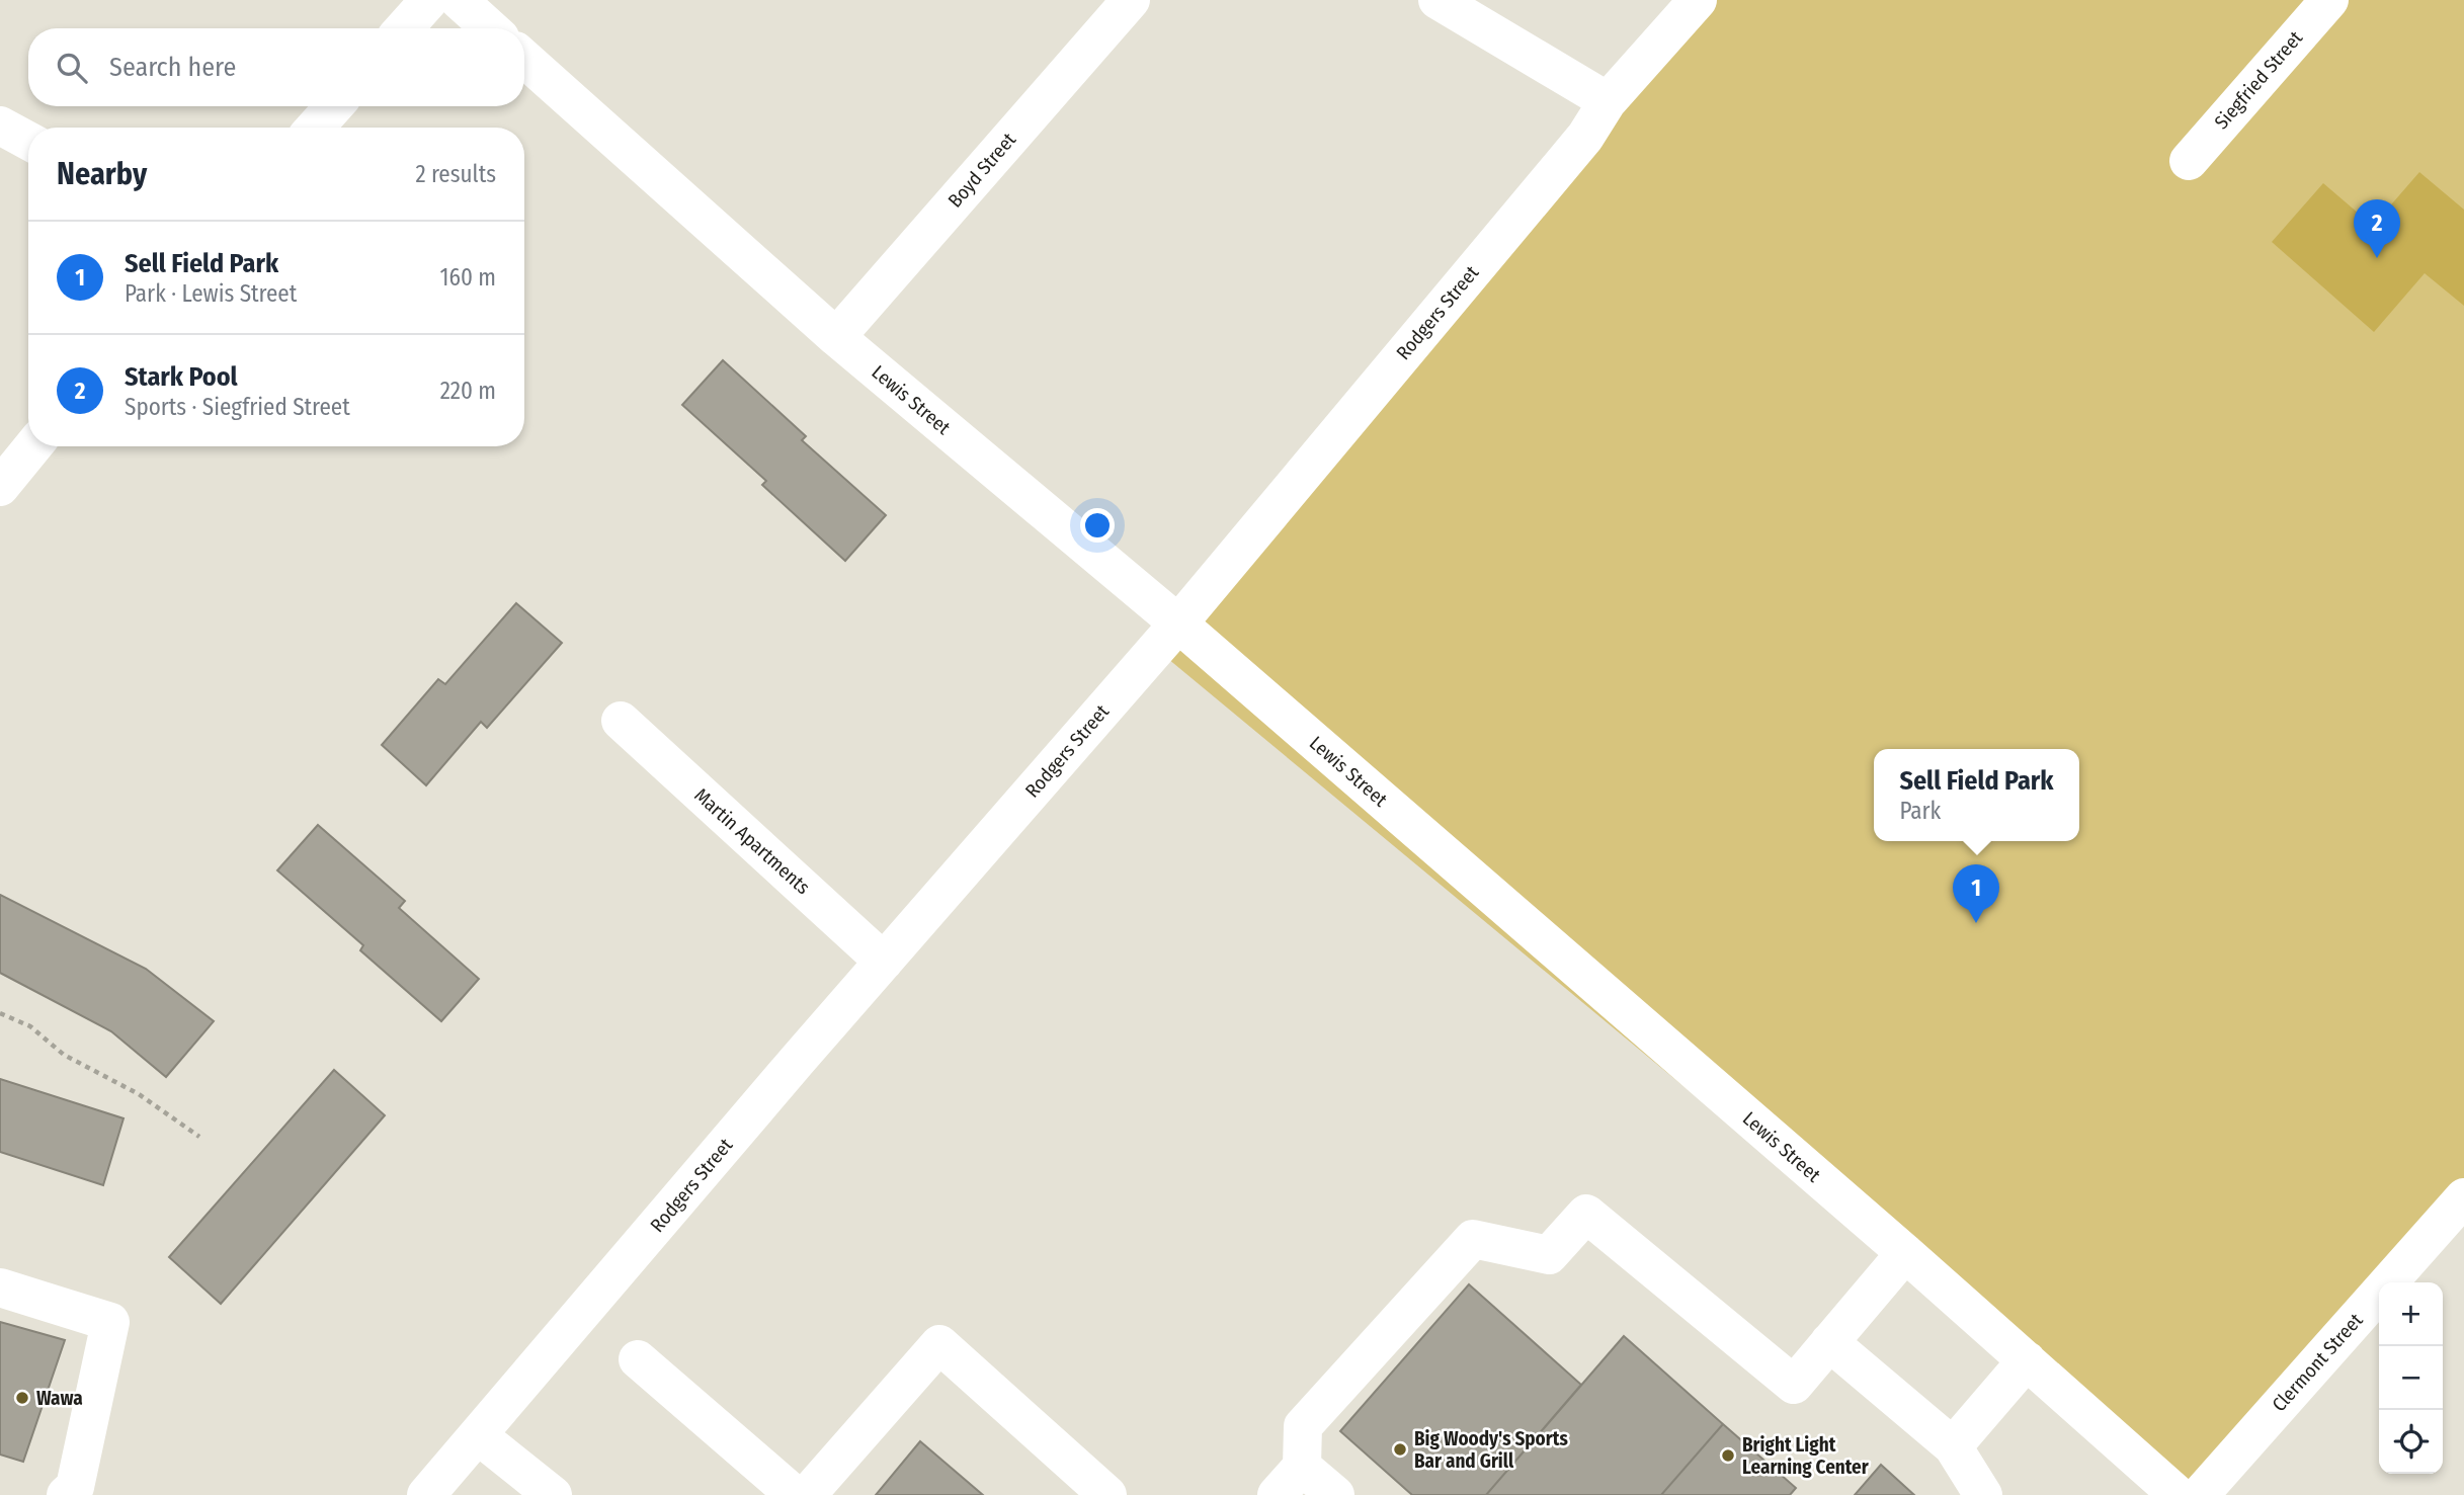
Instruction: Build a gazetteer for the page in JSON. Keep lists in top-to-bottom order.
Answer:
{
  "streets": {
    "street": [
      "Siegfried Street",
      "Boyd Street",
      "Rodgers Street",
      "Lewis Street",
      "Martin Apartments",
      "Clermont Street"
    ]
  },
  "crossings": [
    ["Boyd Street", "Lewis Street"],
    ["Rodgers Street", "Lewis Street"],
    ["Rodgers Street", "Martin Apartments"]
  ],
  "places": ["Wawa", "Big Woody's Sports Bar and Grill", "Bright Light Learning Center"],
  "page": {
    "search": "Search here",
    "heading": ["Nearby", "2 results"],
    "pins": ["2", "1"],
    "list": [
      {
        "mark": "1",
        "name": "Sell Field Park",
        "note": "Park · Lewis Street",
        "value": "160 m"
      },
      {
        "mark": "2",
        "name": "Stark Pool",
        "note": "Sports · Siegfried Street",
        "value": "220 m"
      }
    ],
    "popup": ["Sell Field Park", "Park"],
    "map_buttons": ["+", "−"]
  }
}
